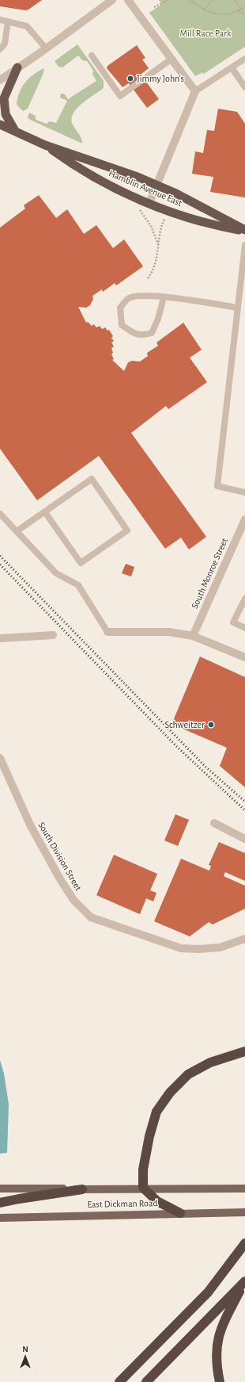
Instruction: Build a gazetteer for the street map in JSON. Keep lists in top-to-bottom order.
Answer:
{
  "streets": {
    "highway": ["Hamblin Avenue East"],
    "main road": ["East Dickman Road"],
    "street": ["South Monroe Street", "South Division Street"]
  },
  "parks": ["Mill Race Park"],
  "places": ["Jimmy John's", "Schweitzer"],
  "north": "top"
}
